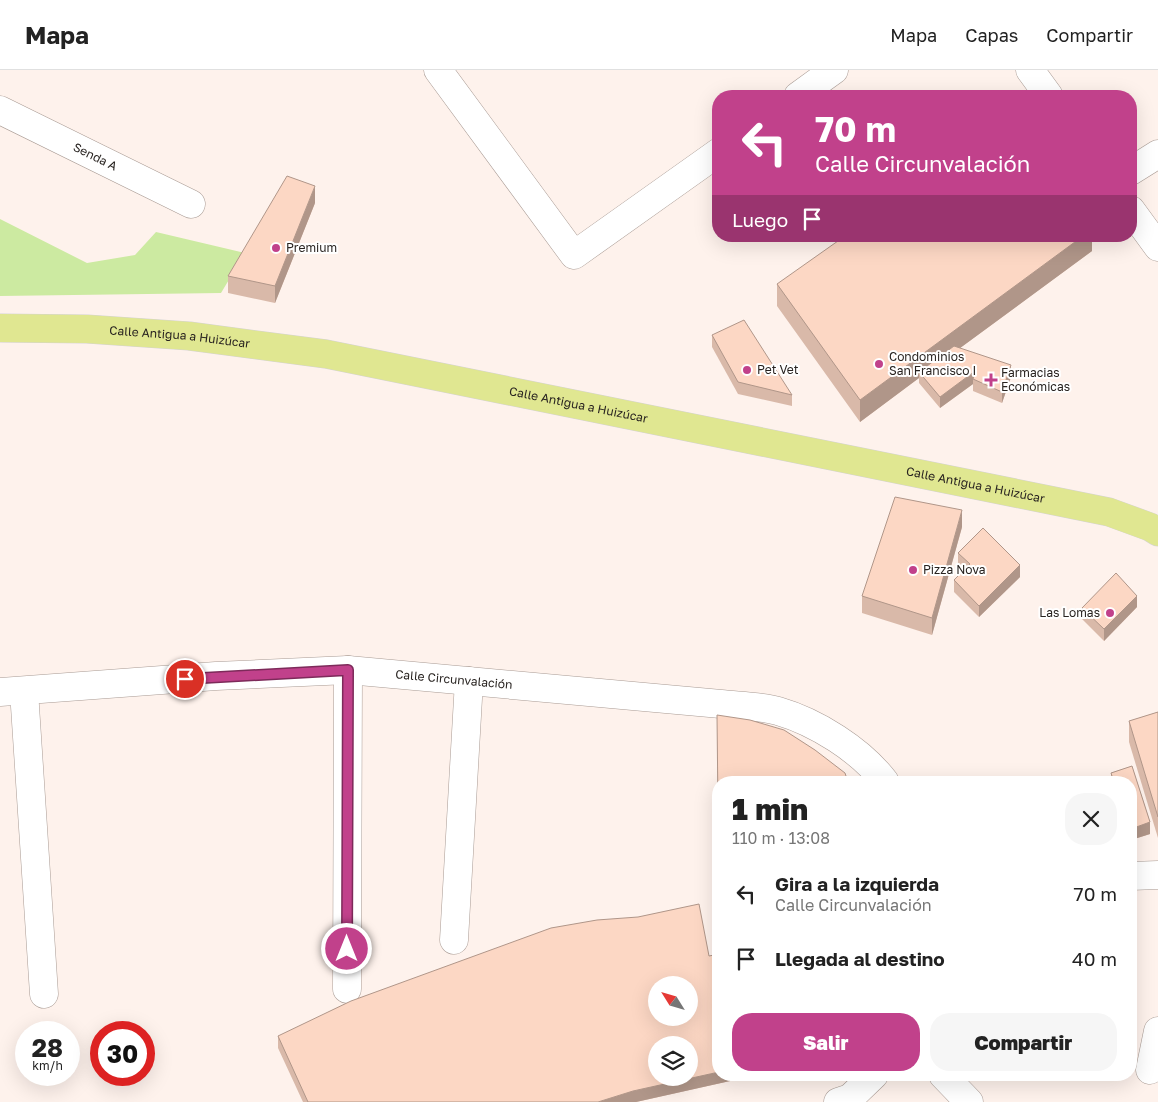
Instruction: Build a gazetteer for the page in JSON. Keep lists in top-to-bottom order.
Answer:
{
  "streets": {
    "main road": ["Calle Antigua a Huizúcar"],
    "street": ["Senda A", "Calle Circunvalación"]
  },
  "places": {
    "other": [
      "Premium",
      "Condominios San Francisco I",
      "Pet Vet",
      "Pizza Nova",
      "Las Lomas"
    ],
    "health": ["Farmacias Económicas"]
  },
  "north": "top left",
  "page": {
    "header": "Mapa",
    "nav": ["Mapa", "Capas", "Compartir"],
    "turn": ["70 m", "Calle Circunvalación"],
    "then": "Luego",
    "heading": ["1 min", "110 m · 13:08"],
    "list": [
      {
        "name": "Gira a la izquierda",
        "note": "Calle Circunvalación",
        "value": "70 m"
      },
      {
        "name": "Llegada al destino",
        "value": "40 m"
      }
    ],
    "buttons": ["Salir", "Compartir"],
    "speed": "28 km/h",
    "limit": "30"
  }
}
